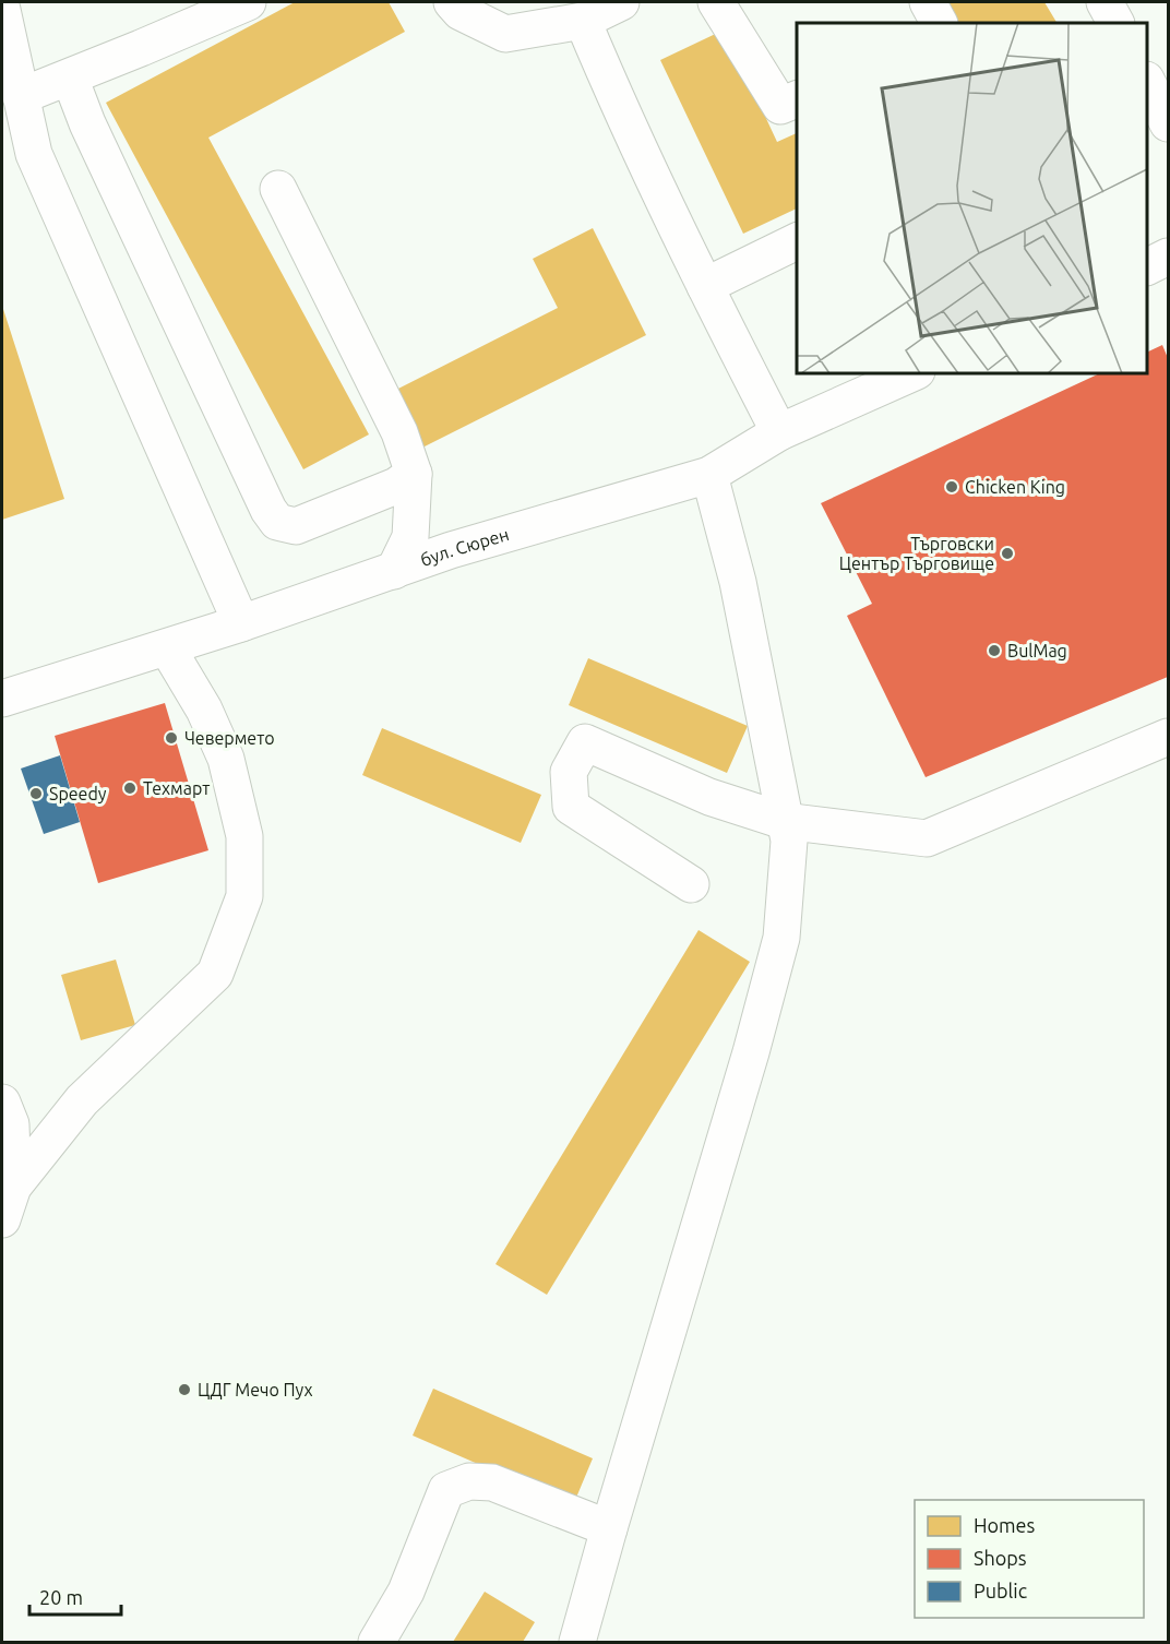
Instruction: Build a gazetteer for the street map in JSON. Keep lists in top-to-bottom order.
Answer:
{
  "streets": {
    "street": ["бул. Сюрен"]
  },
  "places": [
    "Chicken King",
    "Търговски Център Търговище",
    "BulMag",
    "Чевермето",
    "Техмарт",
    "Speedy",
    "ЦДГ Мечо Пух"
  ],
  "legend": ["Homes", "Shops", "Public"],
  "scale_bar": "20 m"
}
